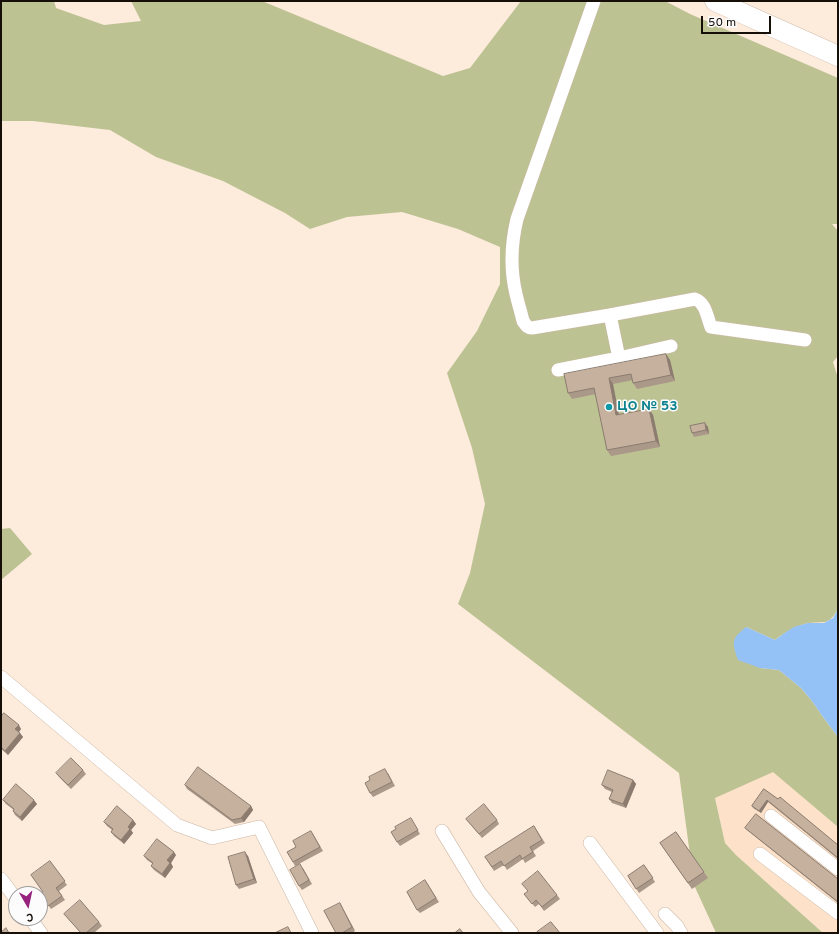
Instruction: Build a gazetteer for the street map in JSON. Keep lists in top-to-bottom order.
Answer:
{
  "places": ["ЦО № 53"],
  "scale_bar": "50 m",
  "north": "bottom"
}
